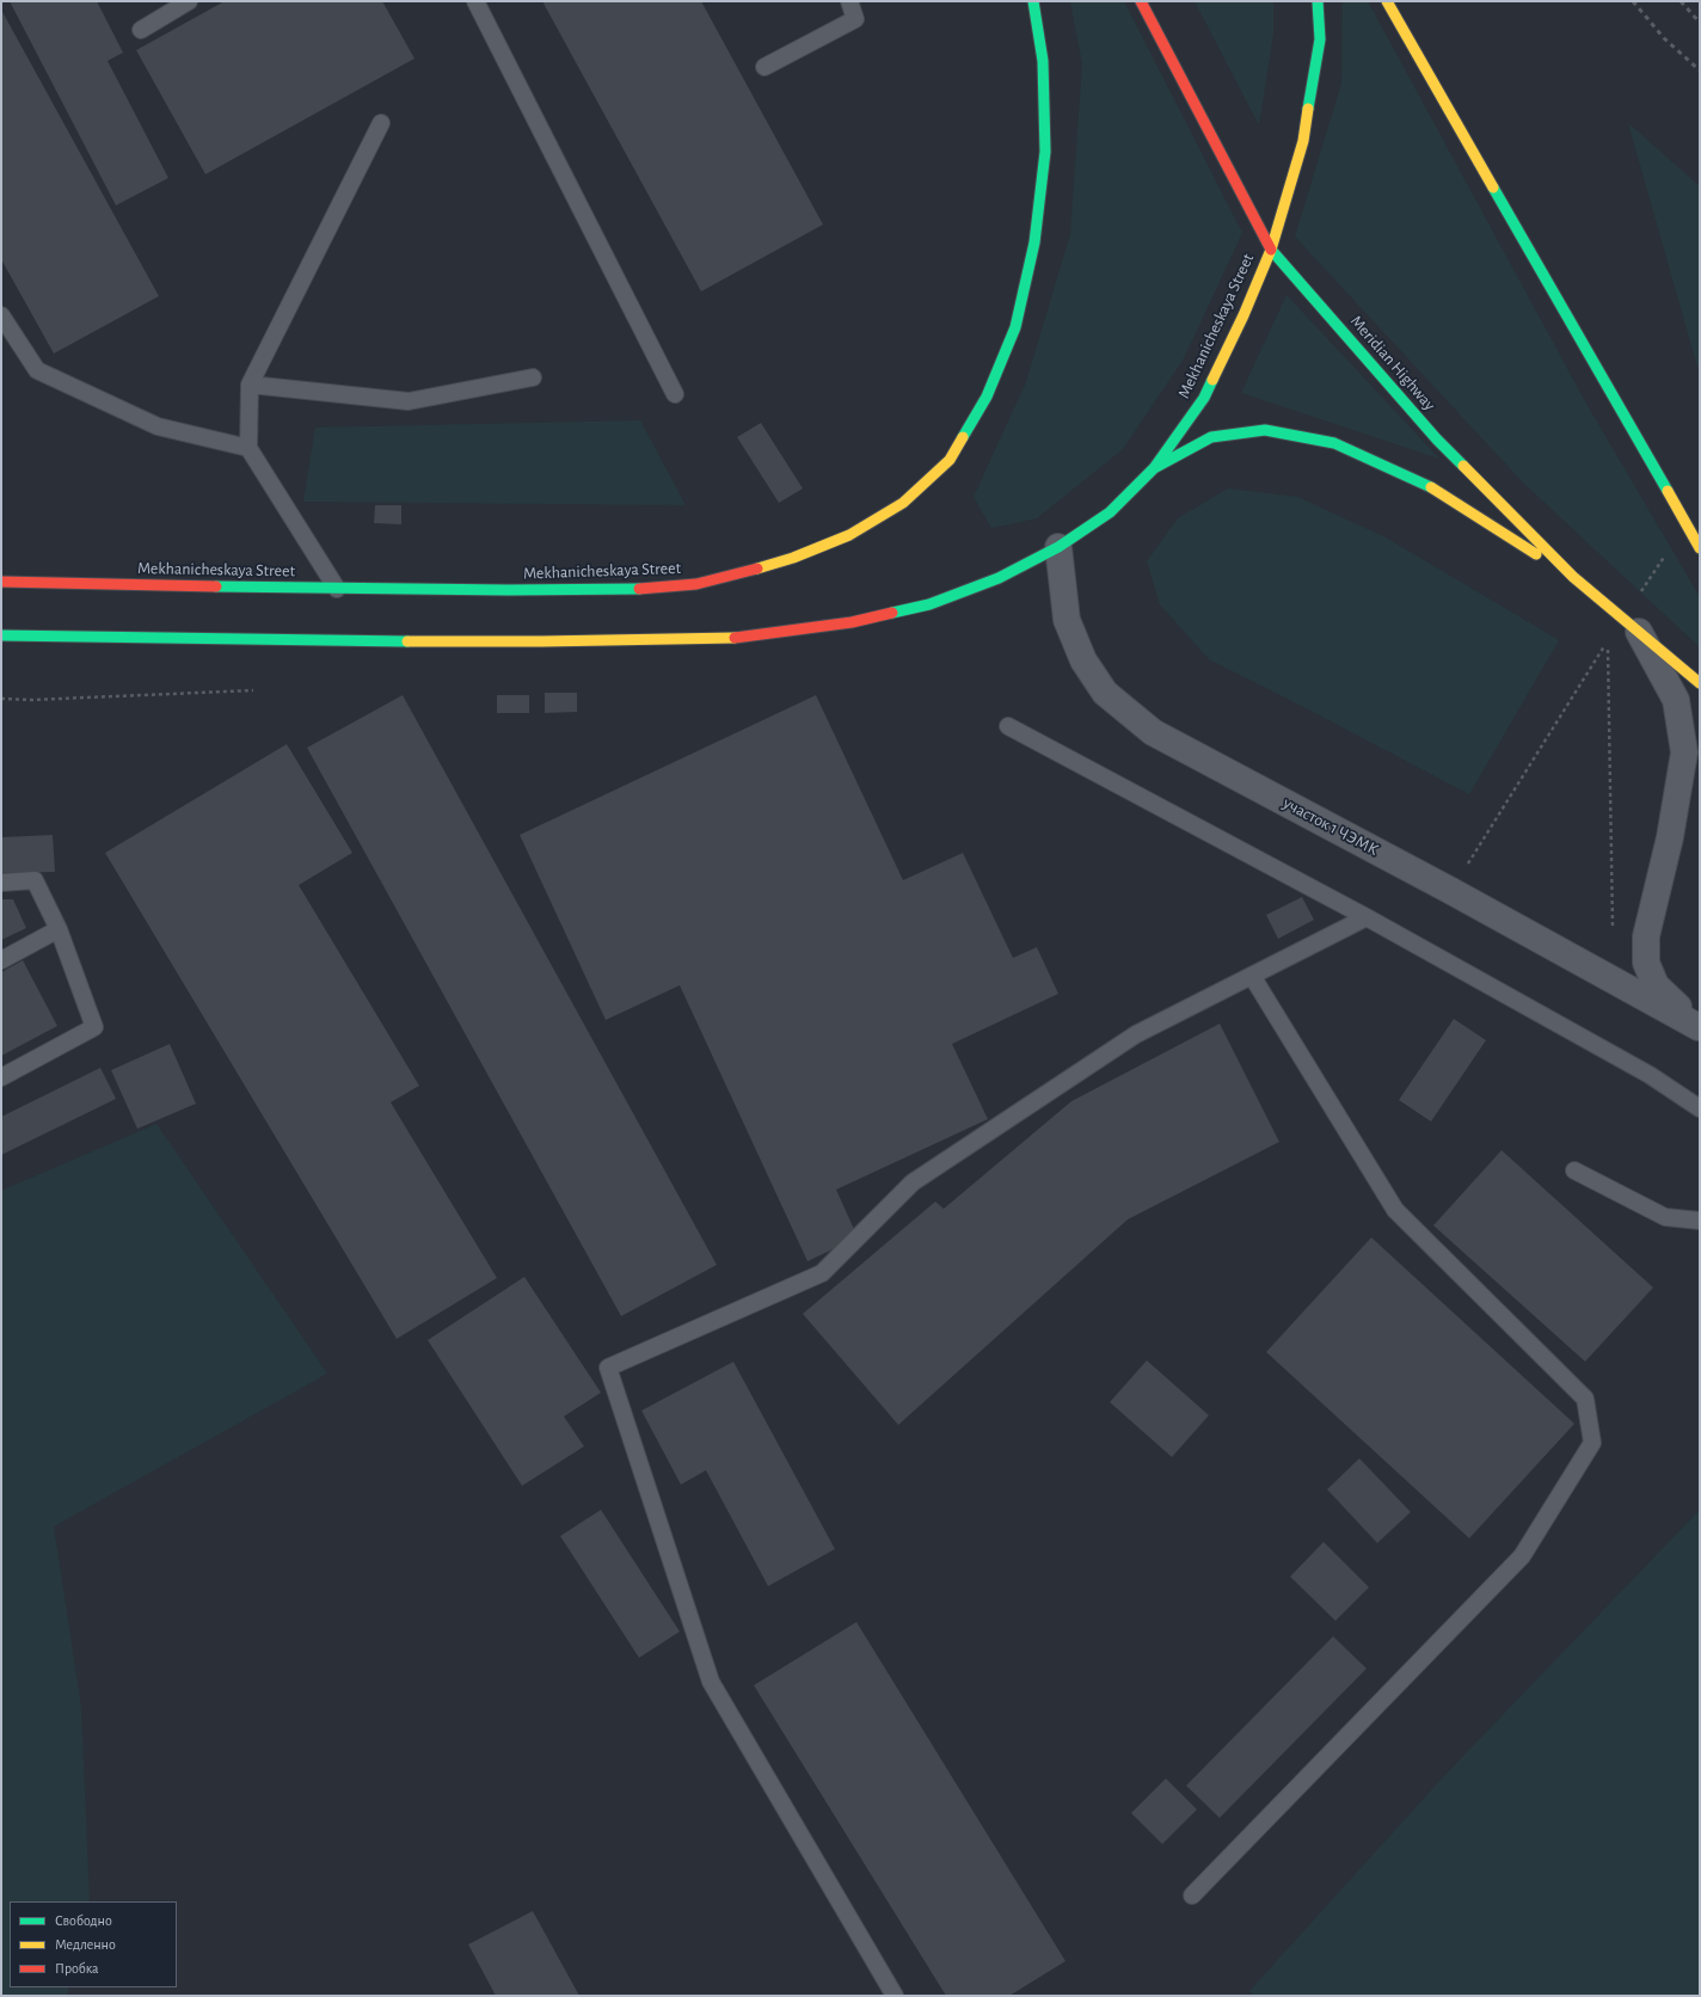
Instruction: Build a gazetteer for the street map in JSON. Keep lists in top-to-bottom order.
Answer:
{
  "streets": {
    "main road": ["Mekhanicheskaya Street", "Meridian Highway"],
    "street": ["участок 1 ЧЭМК"]
  },
  "crossings": [
    ["Mekhanicheskaya Street", "Meridian Highway"],
    ["Mekhanicheskaya Street", "участок 1 ЧЭМК"],
    ["Meridian Highway", "участок 1 ЧЭМК"]
  ],
  "legend": ["Свободно", "Медленно", "Пробка"]
}
